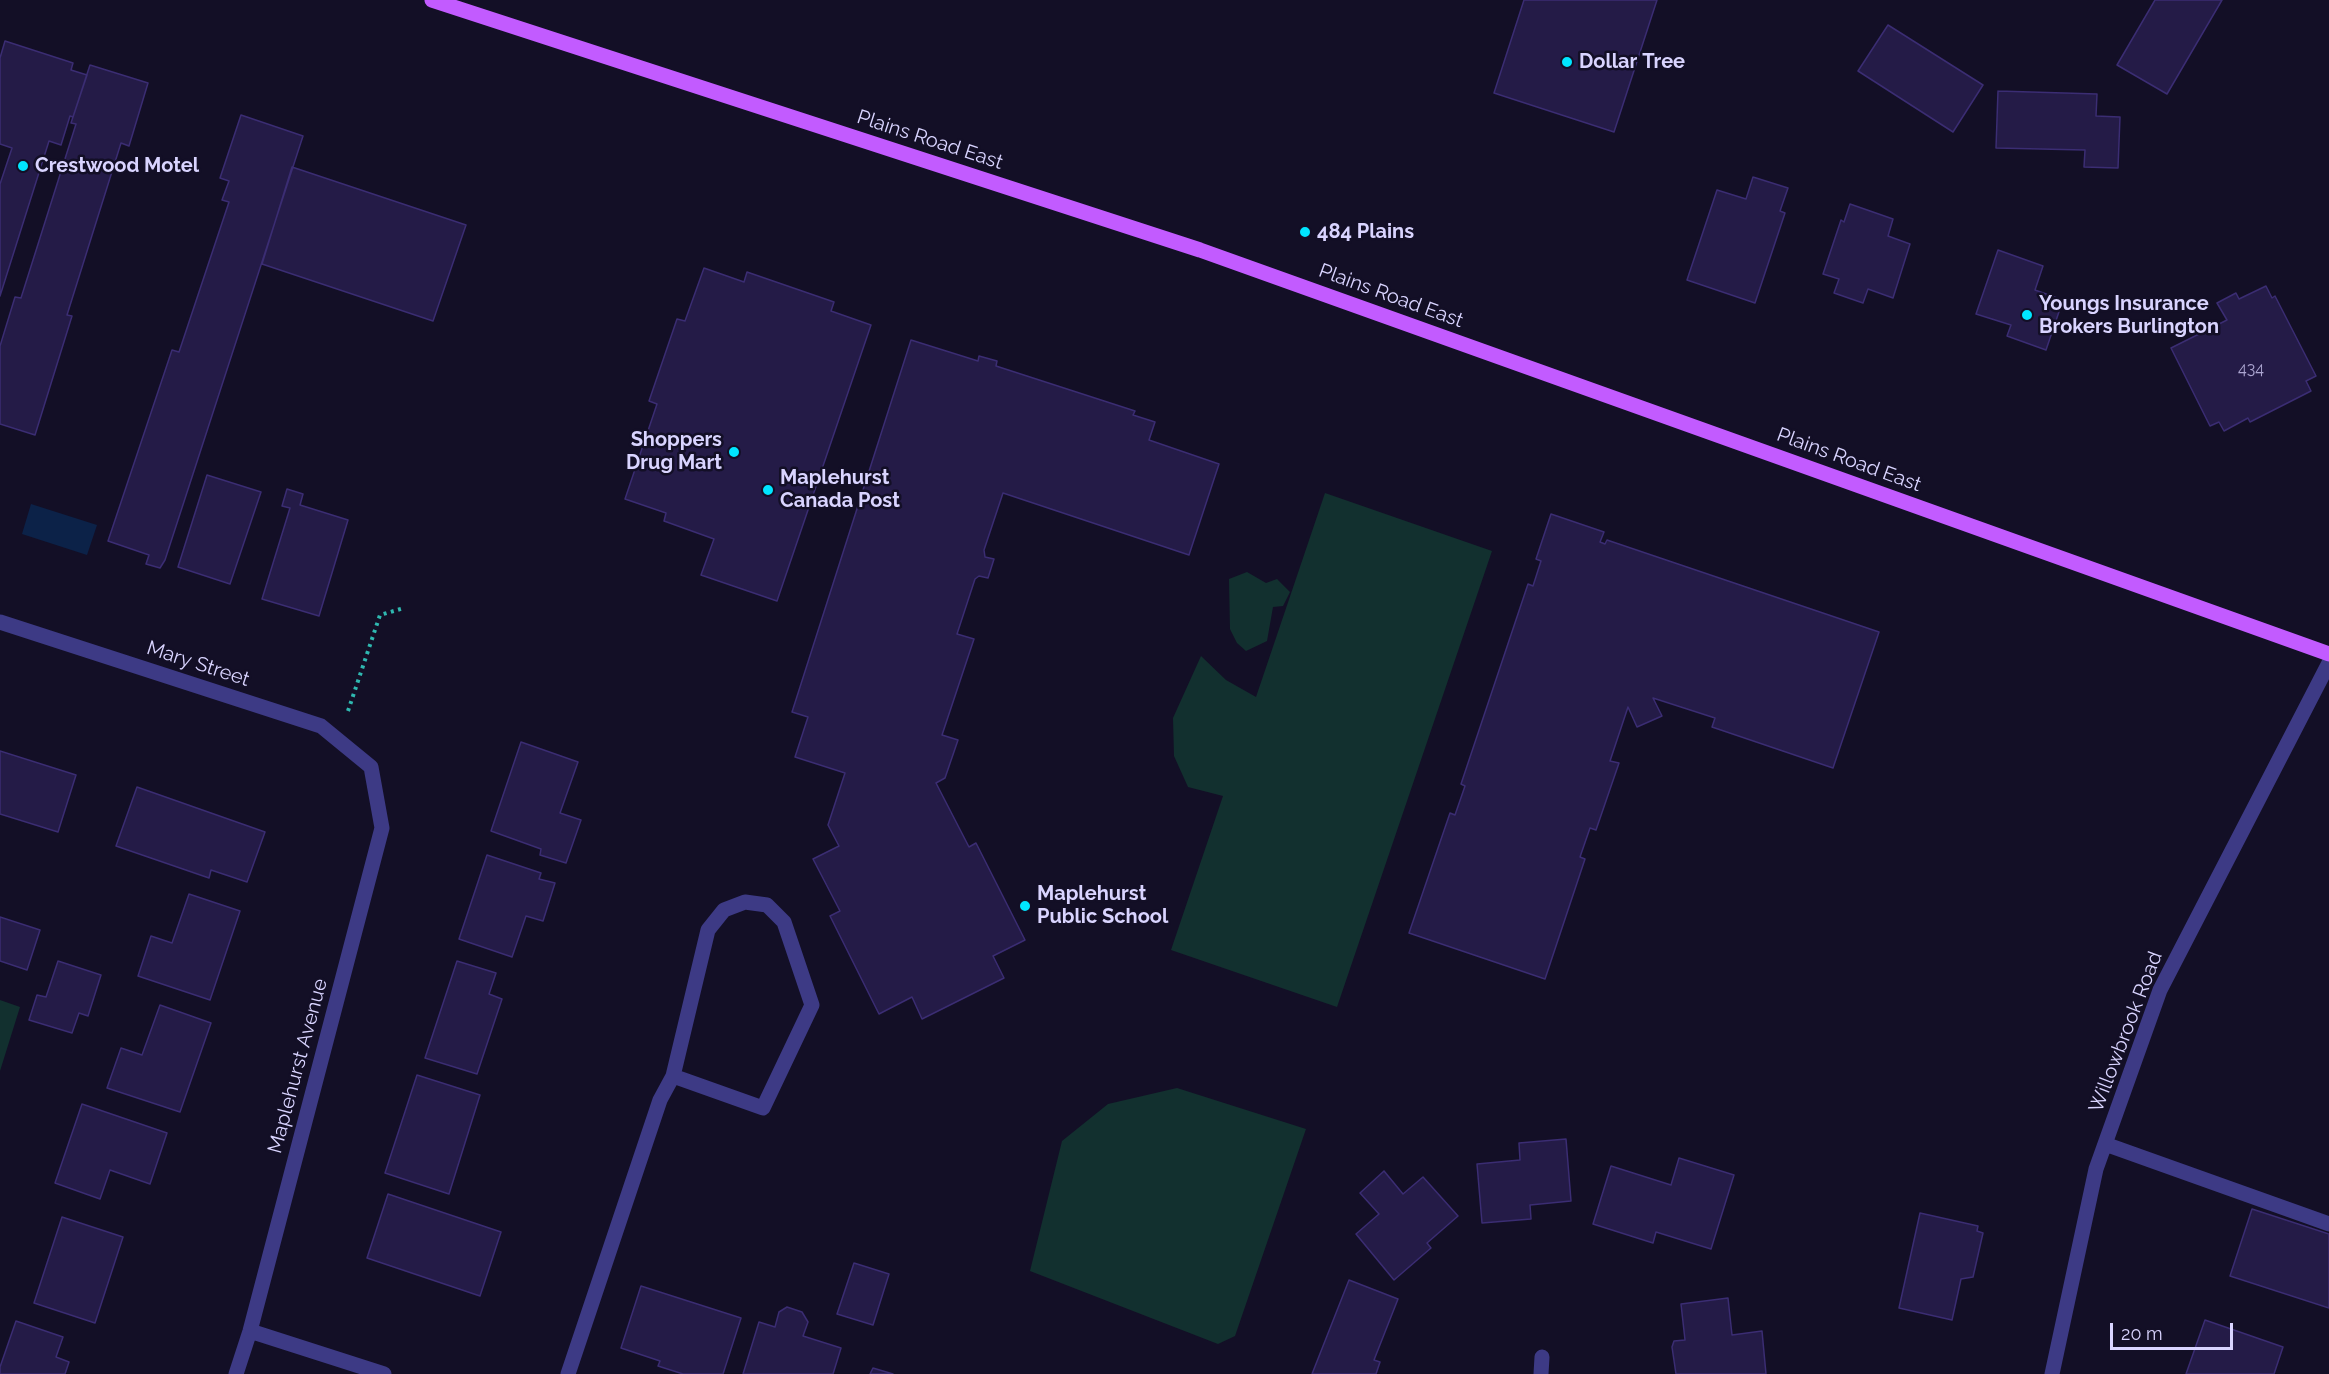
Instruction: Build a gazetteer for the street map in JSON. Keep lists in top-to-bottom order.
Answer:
{
  "streets": {
    "main road": ["Plains Road East"],
    "street": ["Mary Street", "Willowbrook Road", "Maplehurst Avenue"]
  },
  "crossings": [
    ["Mary Street", "Maplehurst Avenue"]
  ],
  "places": [
    "Dollar Tree",
    "Crestwood Motel",
    "484 Plains",
    "Youngs Insurance Brokers Burlington",
    "Shoppers Drug Mart",
    "Maplehurst Canada Post",
    "Maplehurst Public School"
  ],
  "house_numbers": ["434"],
  "scale_bar": "20 m"
}
